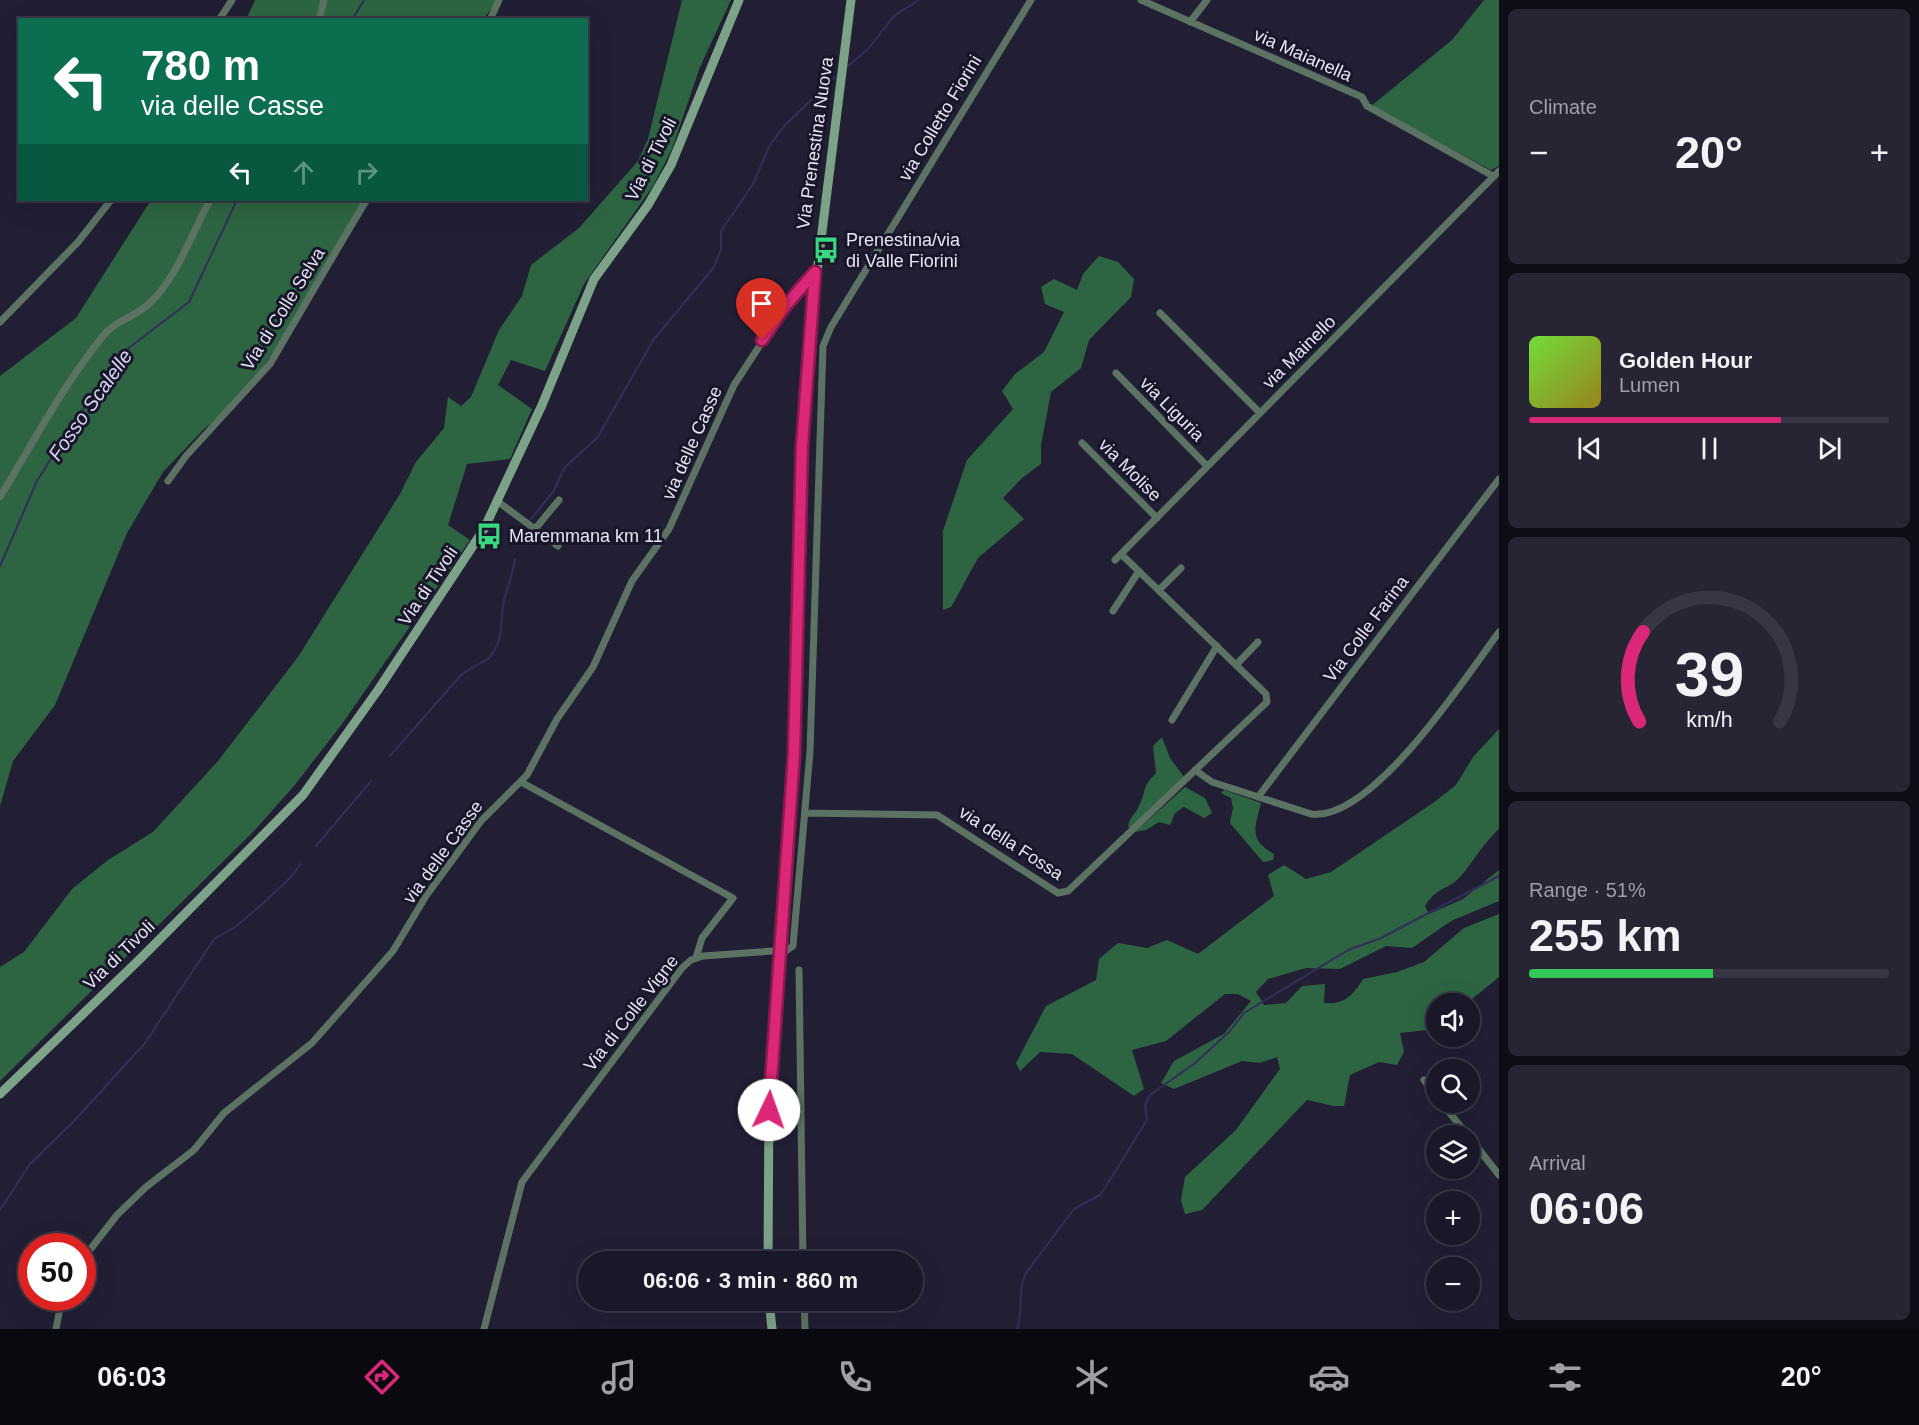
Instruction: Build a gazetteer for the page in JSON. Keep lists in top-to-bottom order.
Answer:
{
  "streets": {
    "main road": ["Via Prenestina Nuova", "Via di Tivoli"],
    "street": [
      "via Maianella",
      "via Colletto Fiorini",
      "Via di Colle Selva",
      "via Mainello",
      "via Liguria",
      "via delle Casse",
      "via Molise",
      "Via Colle Farina",
      "via della Fossa",
      "Via di Colle Vigne"
    ]
  },
  "crossings": [
    ["via Maianella", "via Mainello"],
    ["via Colletto Fiorini", "via della Fossa"],
    ["Via Prenestina Nuova", "via delle Casse"],
    ["Via Prenestina Nuova", "Via di Colle Vigne"],
    ["via Mainello", "via Liguria"],
    ["via Mainello", "via Molise"]
  ],
  "water": ["Fosso Scalelle"],
  "places": {
    "bus stop": ["Prenestina/via di Valle Fiorini", "Maremmana km 11"]
  },
  "page": {
    "tile": [
      "Climate",
      ["Range · 51%", "255 km"],
      ["Arrival", "06:06"]
    ],
    "turn": ["780 m", "via delle Casse"],
    "heat": ["−", "20°", "+"],
    "song": ["Golden Hour", "Lumen"],
    "map_buttons": ["+", "−"],
    "limit": "50",
    "trip": "06:06 · 3 min · 860 m",
    "tabs": ["06:03", "20°"],
    "gauge": ["39", "km/h"]
  }
}
